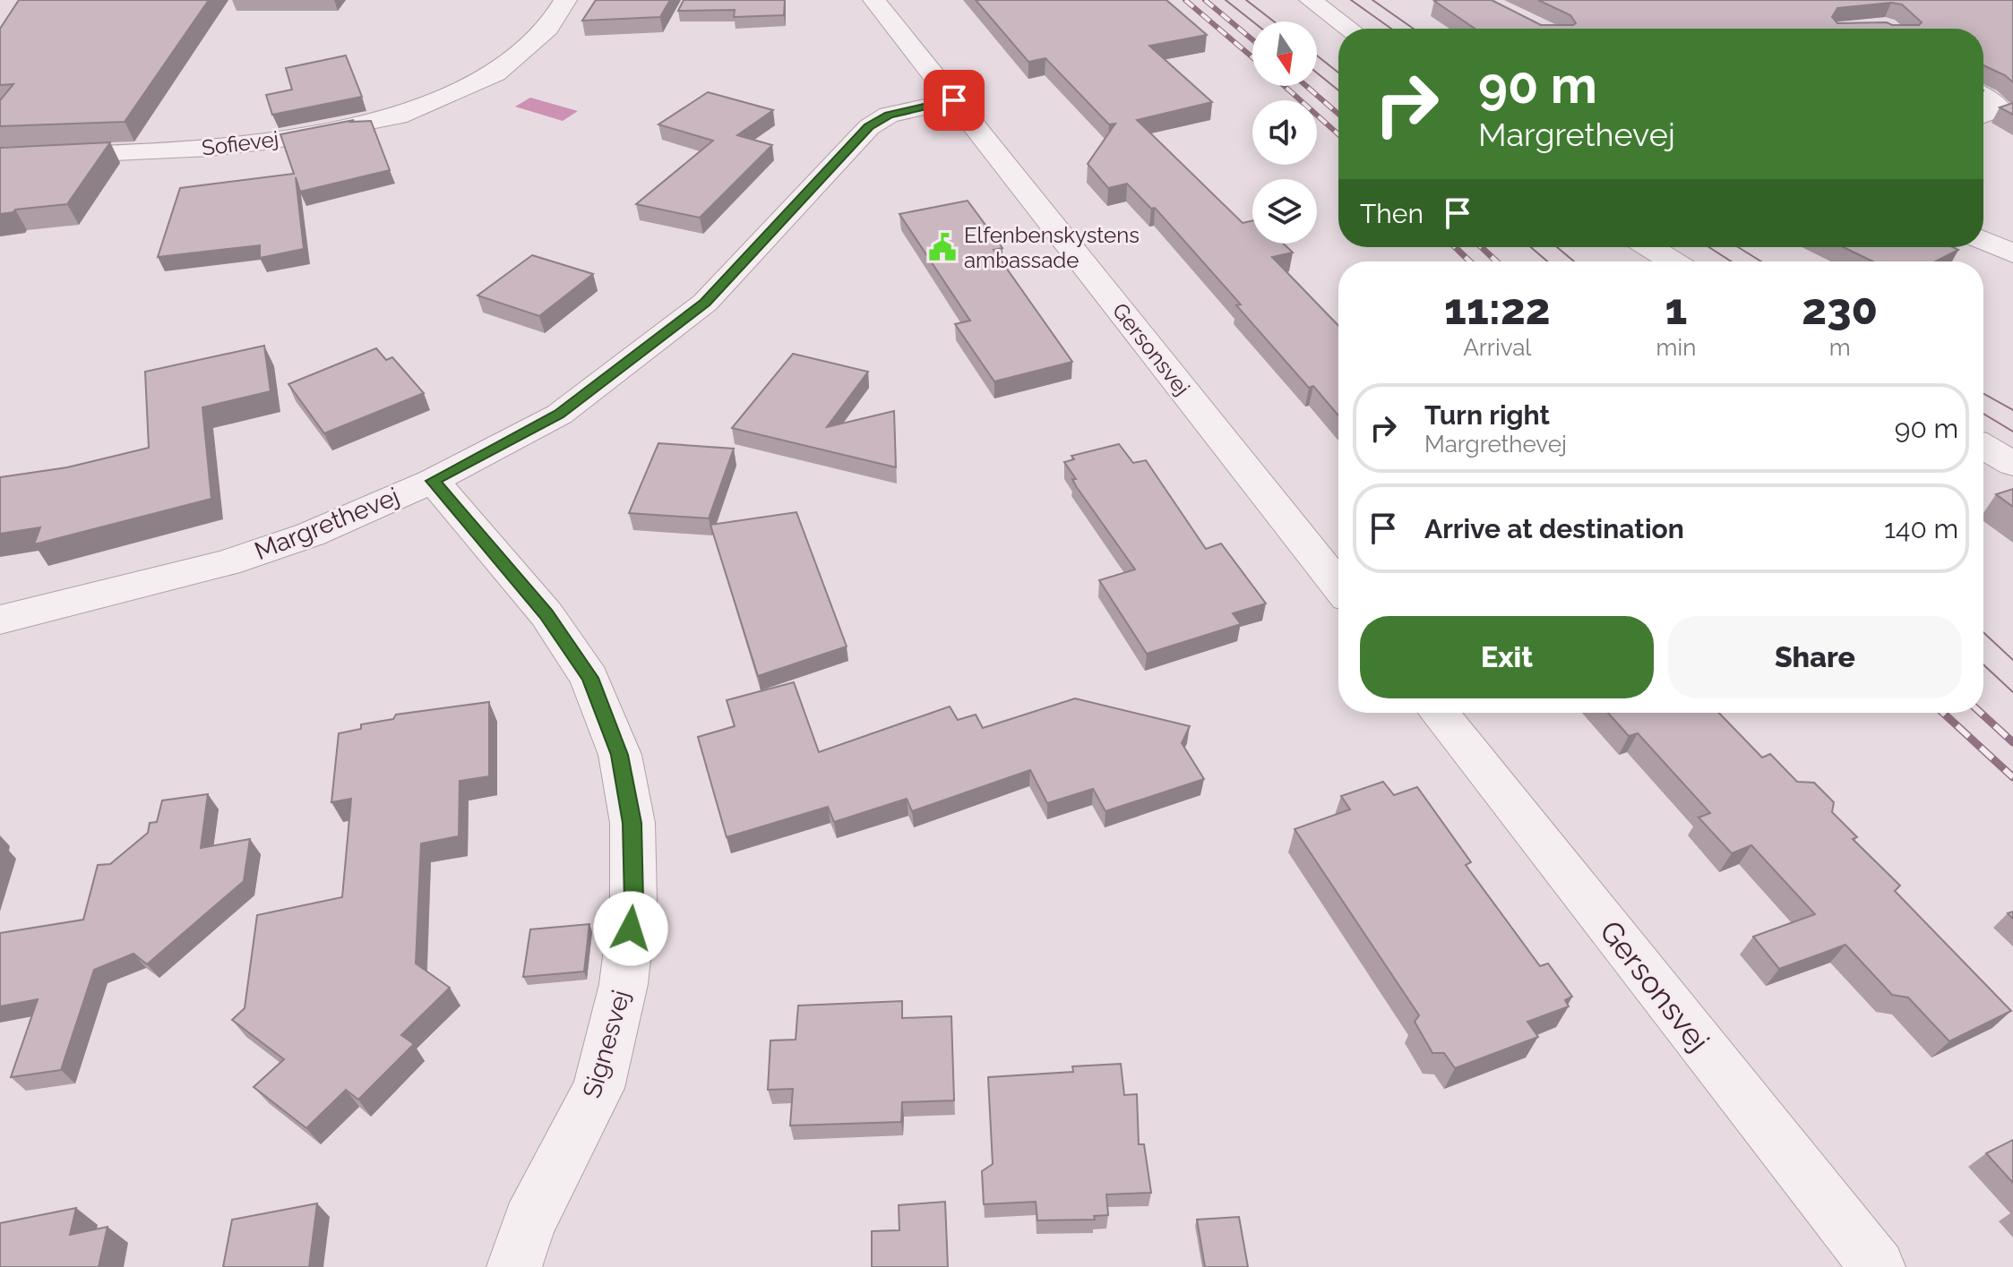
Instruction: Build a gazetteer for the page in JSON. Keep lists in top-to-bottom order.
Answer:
{
  "streets": {
    "street": [
      "Sofievej",
      "Gersonsvej",
      "Margrethevej",
      "Signesvej"
    ]
  },
  "crossings": [
    ["Gersonsvej", "Margrethevej"],
    ["Margrethevej", "Signesvej"]
  ],
  "places": {
    "public building": ["Elfenbenskystens ambassade"]
  },
  "north": "bottom",
  "page": {
    "turn": ["90 m", "Margrethevej"],
    "then": "Then",
    "eta": [
      "11:22",
      "Arrival",
      "1",
      "min",
      "230",
      "m"
    ],
    "list": [
      {
        "name": "Turn right",
        "note": "Margrethevej",
        "value": "90 m"
      },
      {
        "name": "Arrive at destination",
        "value": "140 m"
      }
    ],
    "buttons": ["Exit", "Share"]
  }
}
